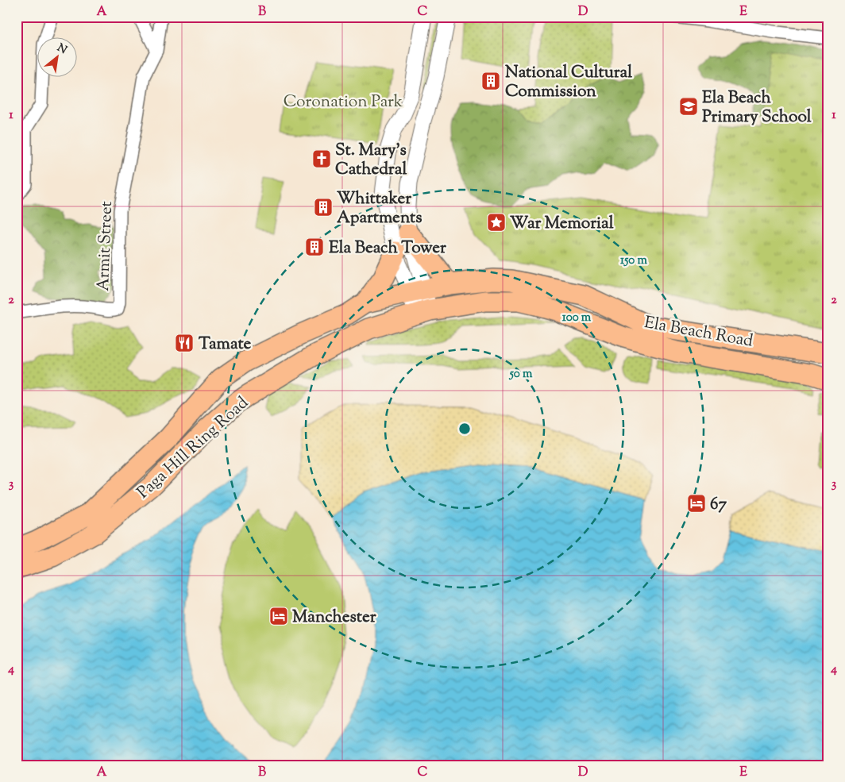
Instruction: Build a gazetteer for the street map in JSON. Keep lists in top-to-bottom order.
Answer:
{
  "streets": {
    "highway": ["Ela Beach Road", "Paga Hill Ring Road"],
    "street": ["Armit Street"]
  },
  "crossings": [
    ["Ela Beach Road", "Paga Hill Ring Road"]
  ],
  "parks": ["Coronation Park"],
  "places": {
    "building": ["National Cultural Commission", "Whittaker Apartments", "Ela Beach Tower"],
    "school or university": ["Ela Beach Primary School"],
    "church": ["St. Mary’s Cathedral"],
    "place": ["War Memorial"],
    "restaurant": ["Tamate"],
    "hotel": ["67", "Manchester"]
  },
  "north": "top right",
  "grid": {
    "columns": [
      "A",
      "B",
      "C",
      "D",
      "E"
    ],
    "rows": [
      "1",
      "2",
      "3",
      "4"
    ]
  },
  "rings": ["150 m", "100 m", "50 m"]
}
